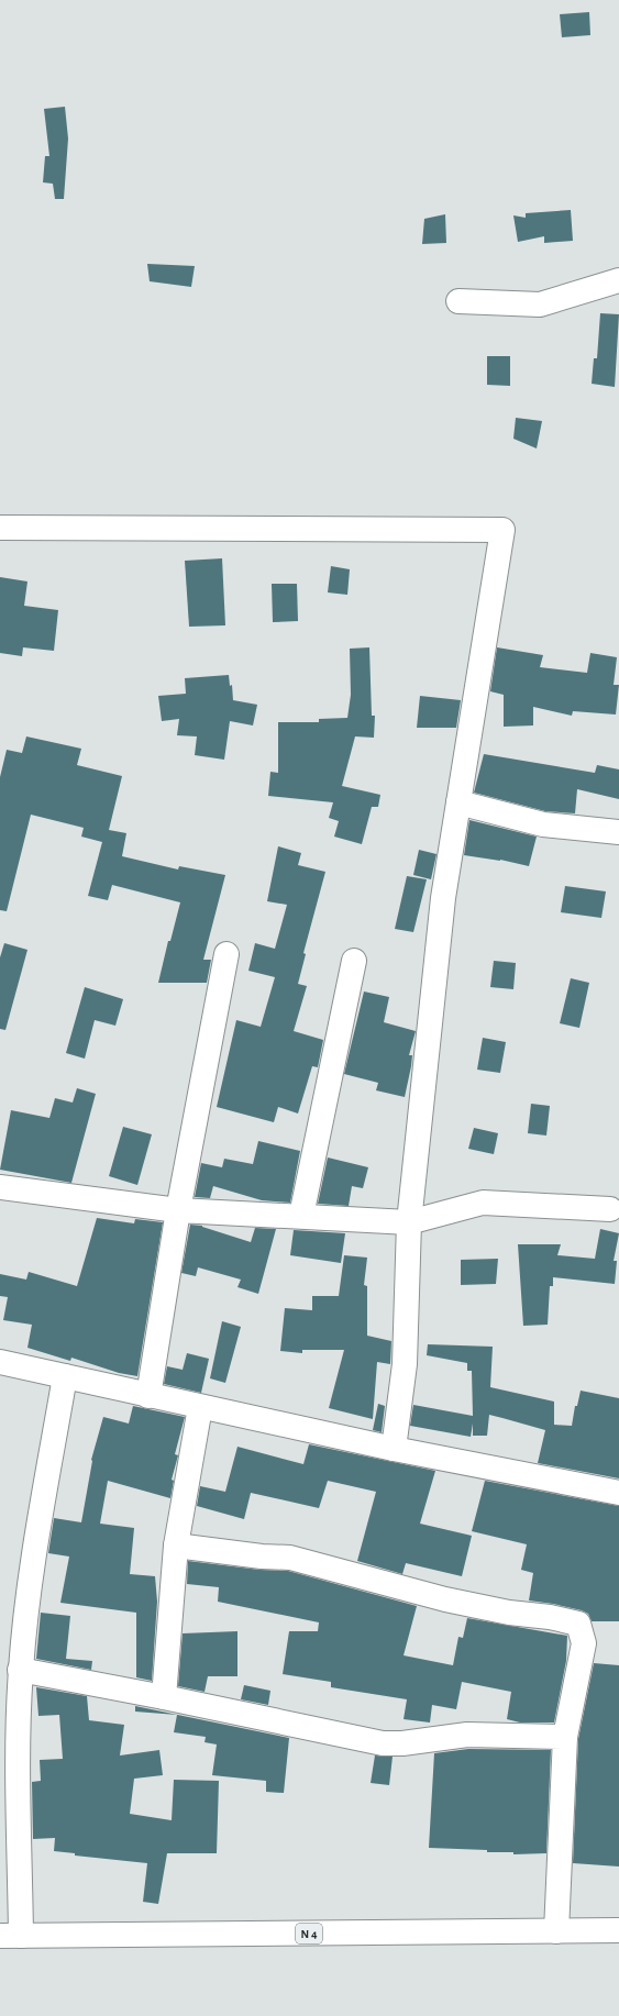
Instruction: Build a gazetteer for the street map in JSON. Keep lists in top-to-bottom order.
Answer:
{
  "streets": {
    "main road": ["N 4"]
  }
}
